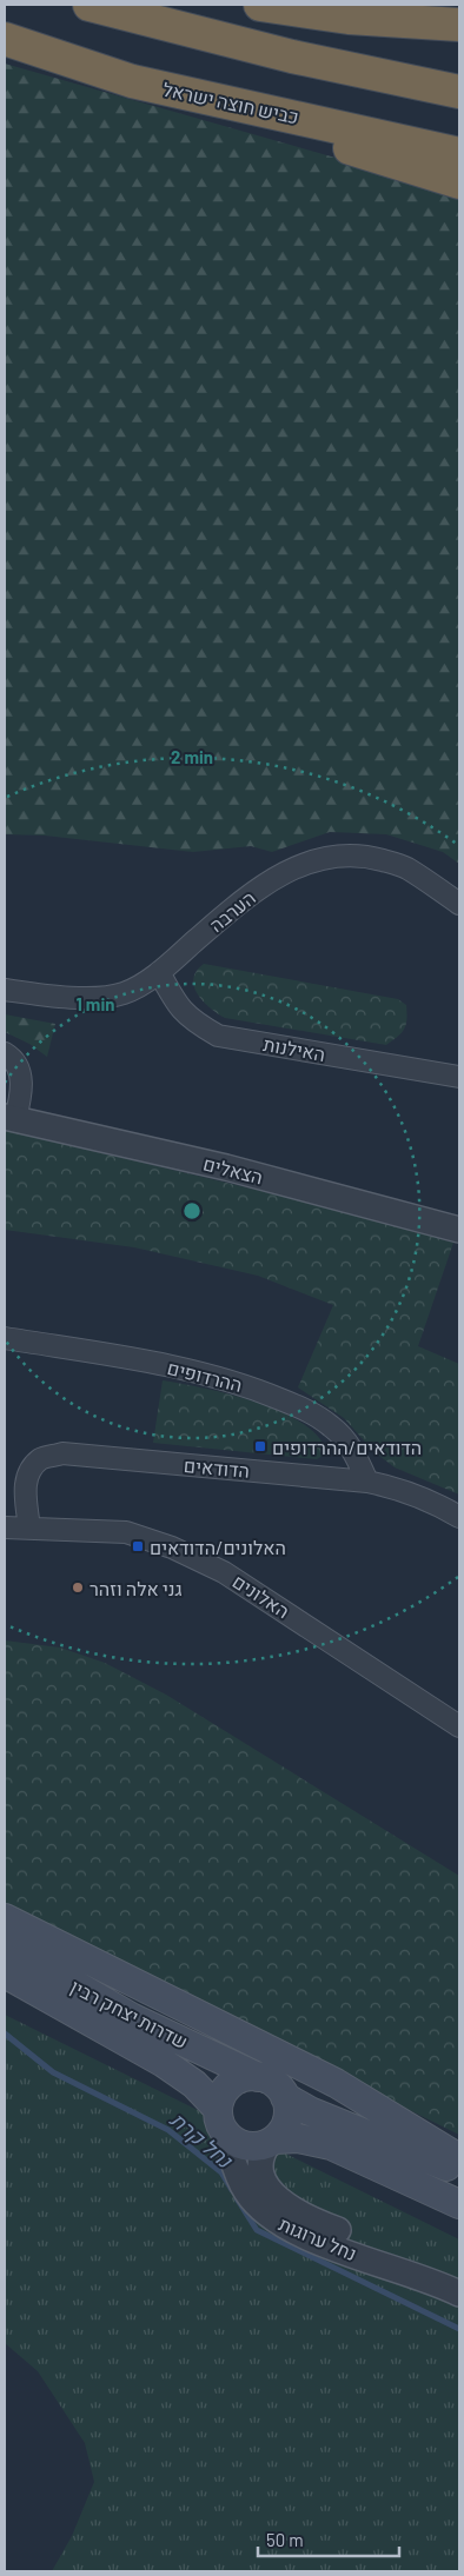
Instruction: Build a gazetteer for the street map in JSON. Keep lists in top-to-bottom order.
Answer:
{
  "streets": {
    "highway": ["כביש חוצה ישראל"],
    "main road": ["שדרות יצחק רבין"],
    "street": [
      "הערבה",
      "האילנות",
      "הצאלים",
      "ההרדופים",
      "הדודאים",
      "האלונים",
      "נחל ערוגות"
    ]
  },
  "crossings": [
    ["הערבה", "האילנות"],
    ["ההרדופים", "הדודאים"],
    ["הדודאים", "האלונים"],
    ["שדרות יצחק רבין", "נחל ערוגות"]
  ],
  "water": ["נחל קרת"],
  "places": {
    "transit": ["הדודאים/ההרדופים", "האלונים/הדודאים"],
    "other": ["גני אלה וזהר"]
  },
  "scale_bar": "50 m",
  "rings": ["2 min", "1 min"]
}
